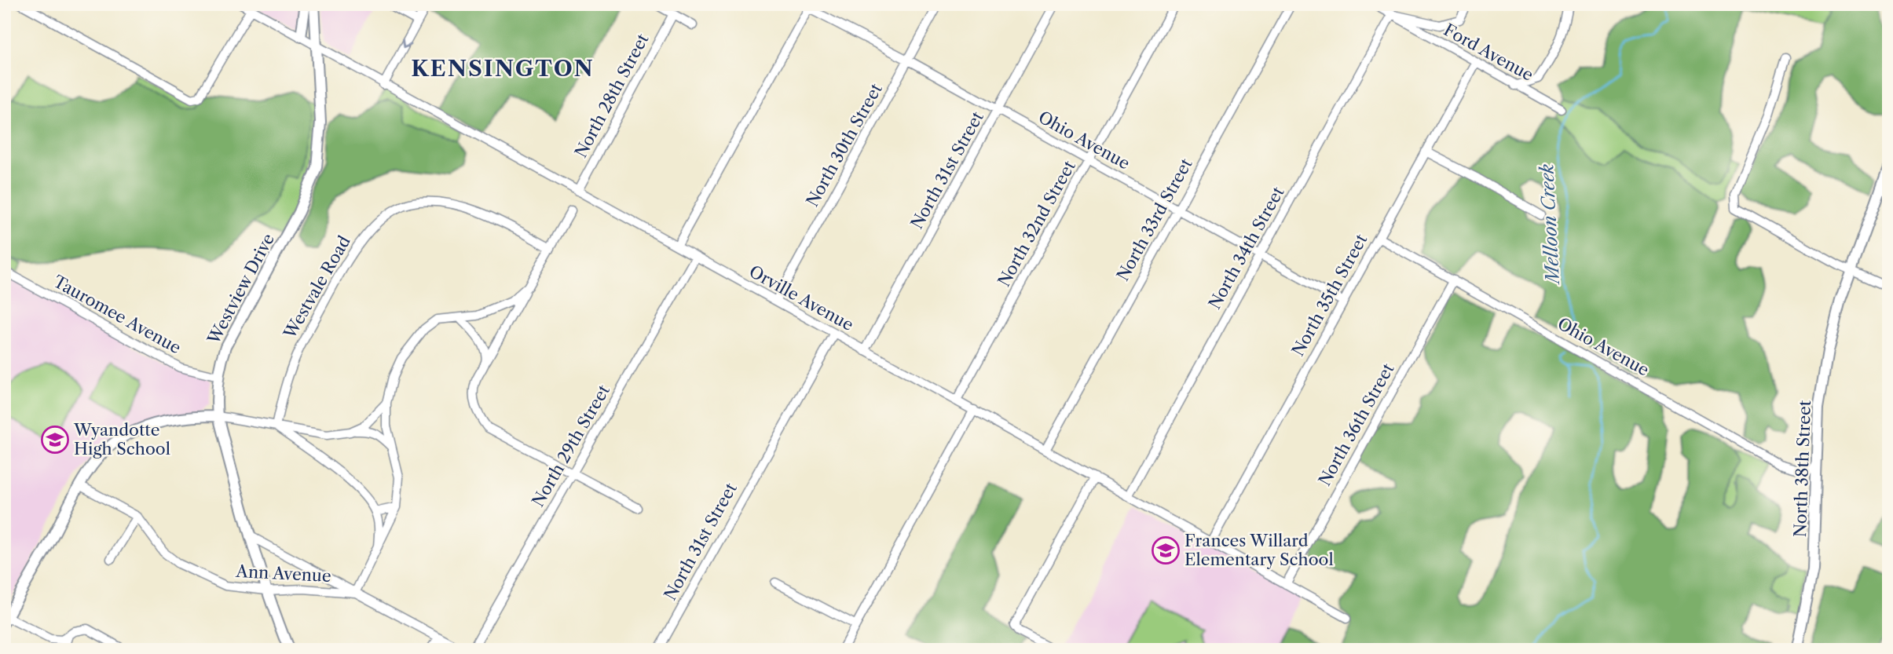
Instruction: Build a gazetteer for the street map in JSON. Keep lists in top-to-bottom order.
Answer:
{
  "streets": {
    "main road": ["Westview Drive", "North 38th Street"],
    "street": [
      "Ford Avenue",
      "North 28th Street",
      "Ohio Avenue",
      "North 30th Street",
      "North 31st Street",
      "North 33rd Street",
      "North 32nd Street",
      "North 34th Street",
      "Westvale Road",
      "North 35th Street",
      "Orville Avenue",
      "Tauromee Avenue",
      "North 36th Street",
      "North 29th Street",
      "Ann Avenue"
    ]
  },
  "crossings": [
    ["Ford Avenue", "North 34th Street"],
    ["Ford Avenue", "North 35th Street"],
    ["North 28th Street", "Orville Avenue"],
    ["Ohio Avenue", "North 30th Street"],
    ["Ohio Avenue", "North 31st Street"],
    ["Ohio Avenue", "North 33rd Street"],
    ["Ohio Avenue", "North 32nd Street"],
    ["Ohio Avenue", "North 34th Street"],
    ["Ohio Avenue", "North 35th Street"],
    ["Ohio Avenue", "North 36th Street"],
    ["Ohio Avenue", "North 38th Street"],
    ["North 30th Street", "Orville Avenue"],
    ["North 31st Street", "Orville Avenue"],
    ["North 33rd Street", "Orville Avenue"],
    ["North 32nd Street", "Orville Avenue"],
    ["North 34th Street", "Orville Avenue"],
    ["Westview Drive", "Orville Avenue"],
    ["Westview Drive", "Tauromee Avenue"],
    ["Westview Drive", "Ann Avenue"],
    ["North 35th Street", "Orville Avenue"],
    ["Orville Avenue", "North 36th Street"],
    ["Orville Avenue", "North 29th Street"]
  ],
  "districts": ["KENSINGTON"],
  "water": ["Melloon Creek"],
  "places": {
    "school or university": ["Wyandotte High School", "Frances Willard Elementary School"]
  }
}
